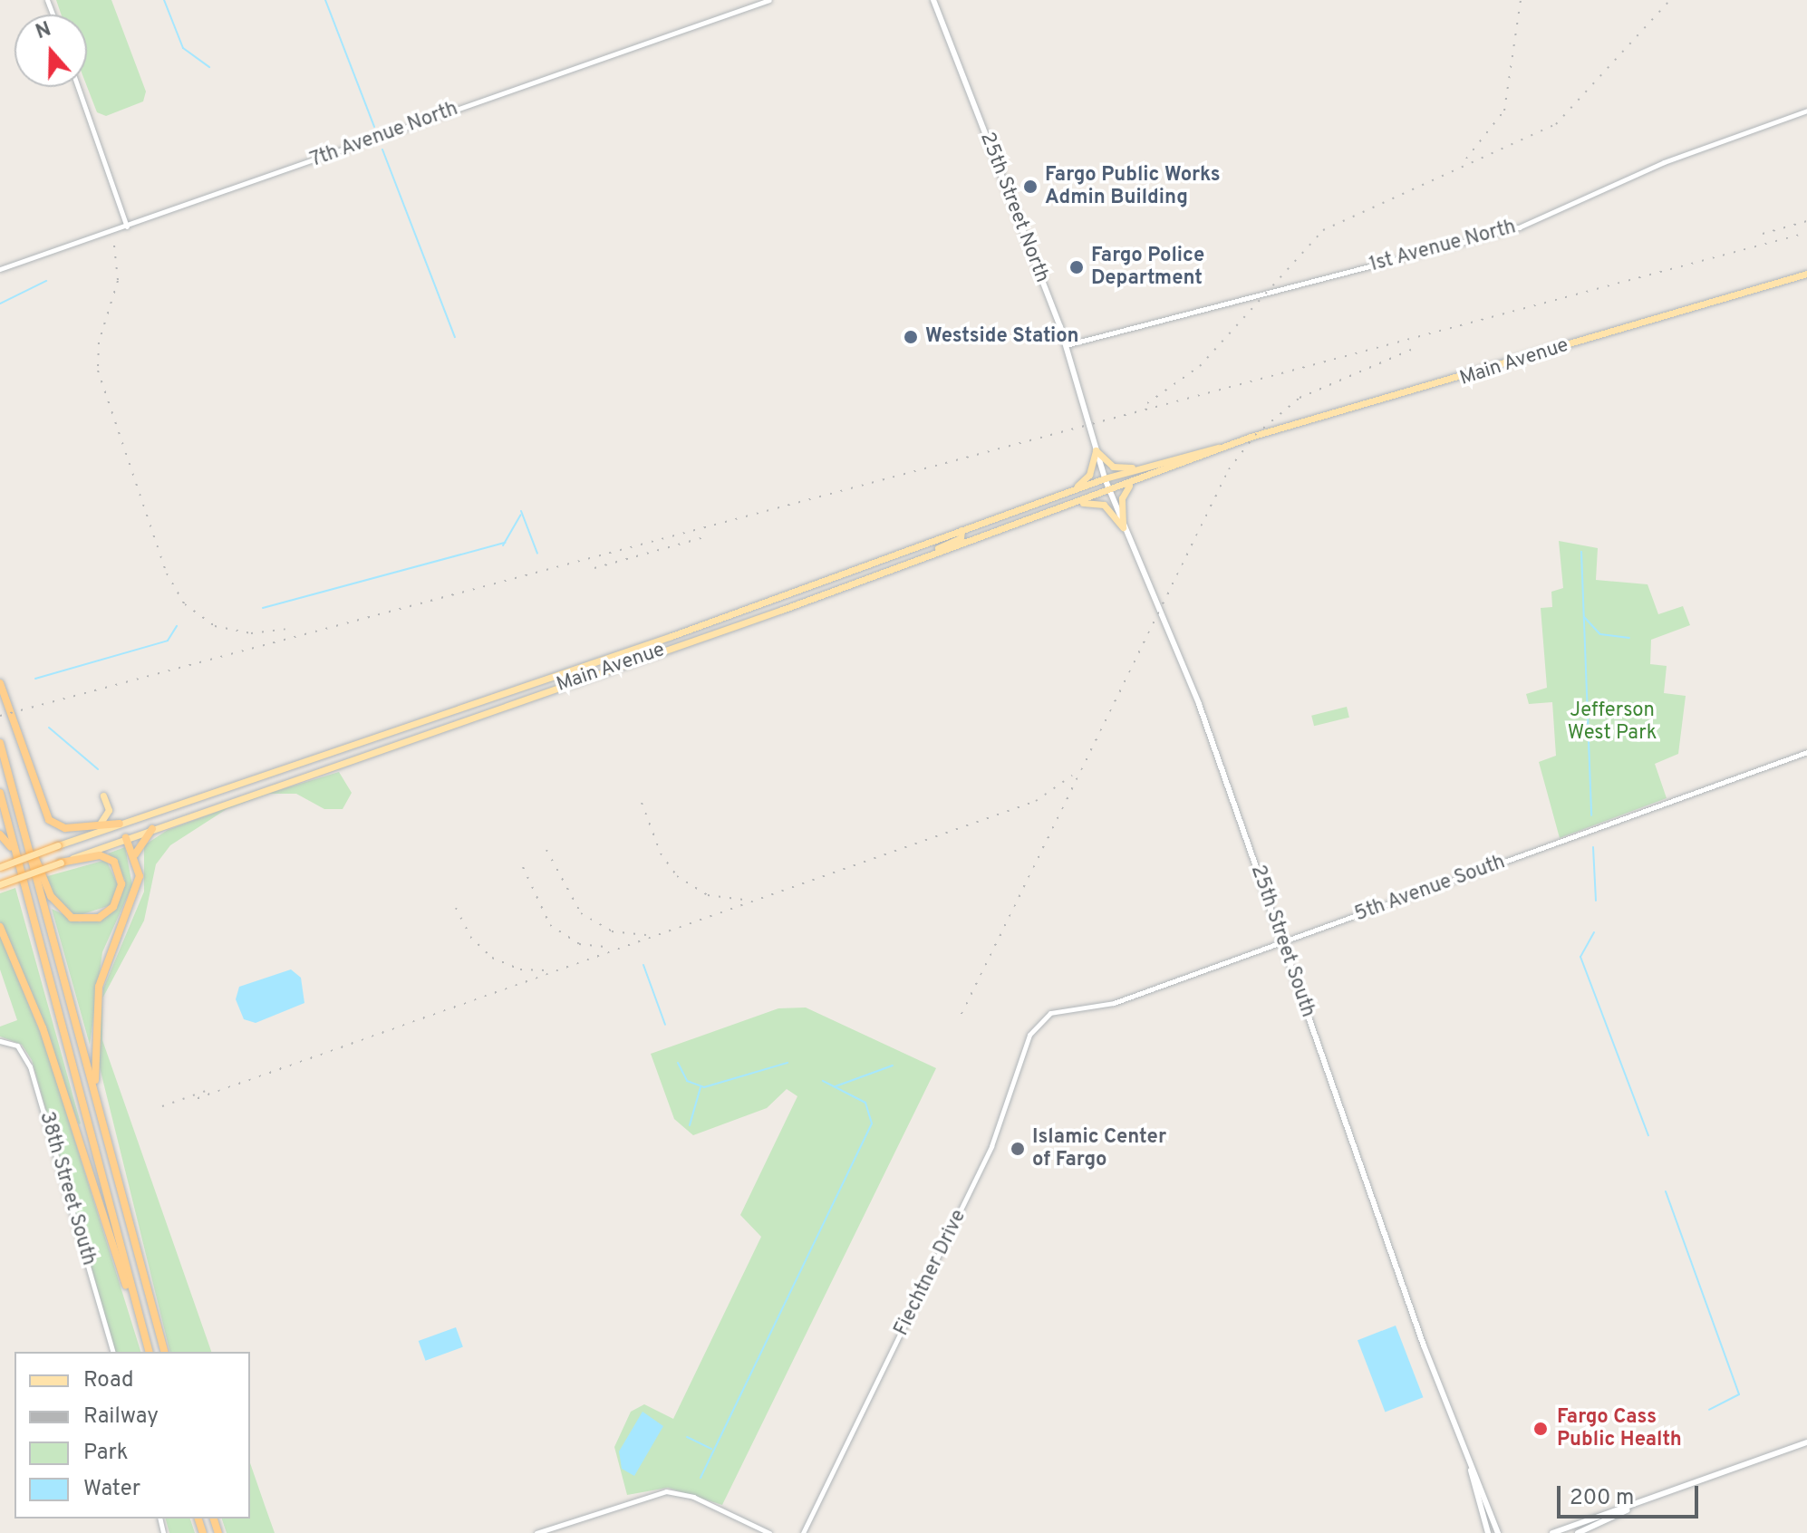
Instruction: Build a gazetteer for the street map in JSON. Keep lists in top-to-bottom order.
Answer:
{
  "streets": {
    "main road": ["25th Street North", "Main Avenue", "25th Street South"],
    "street": [
      "7th Avenue North",
      "1st Avenue North",
      "5th Avenue South",
      "38th Street South",
      "Fiechtner Drive"
    ]
  },
  "crossings": [
    ["25th Street North", "1st Avenue North"],
    ["25th Street North", "25th Street South"],
    ["Main Avenue", "25th Street South"],
    ["5th Avenue South", "25th Street South"],
    ["5th Avenue South", "Fiechtner Drive"]
  ],
  "parks": ["Jefferson West Park"],
  "places": [
    "Fargo Public Works Admin Building",
    "Fargo Police Department",
    "Westside Station",
    "Islamic Center of Fargo",
    "Fargo Cass Public Health"
  ],
  "legend": [
    "Road",
    "Railway",
    "Park",
    "Water"
  ],
  "scale_bar": "200 m",
  "north": "top"
}
